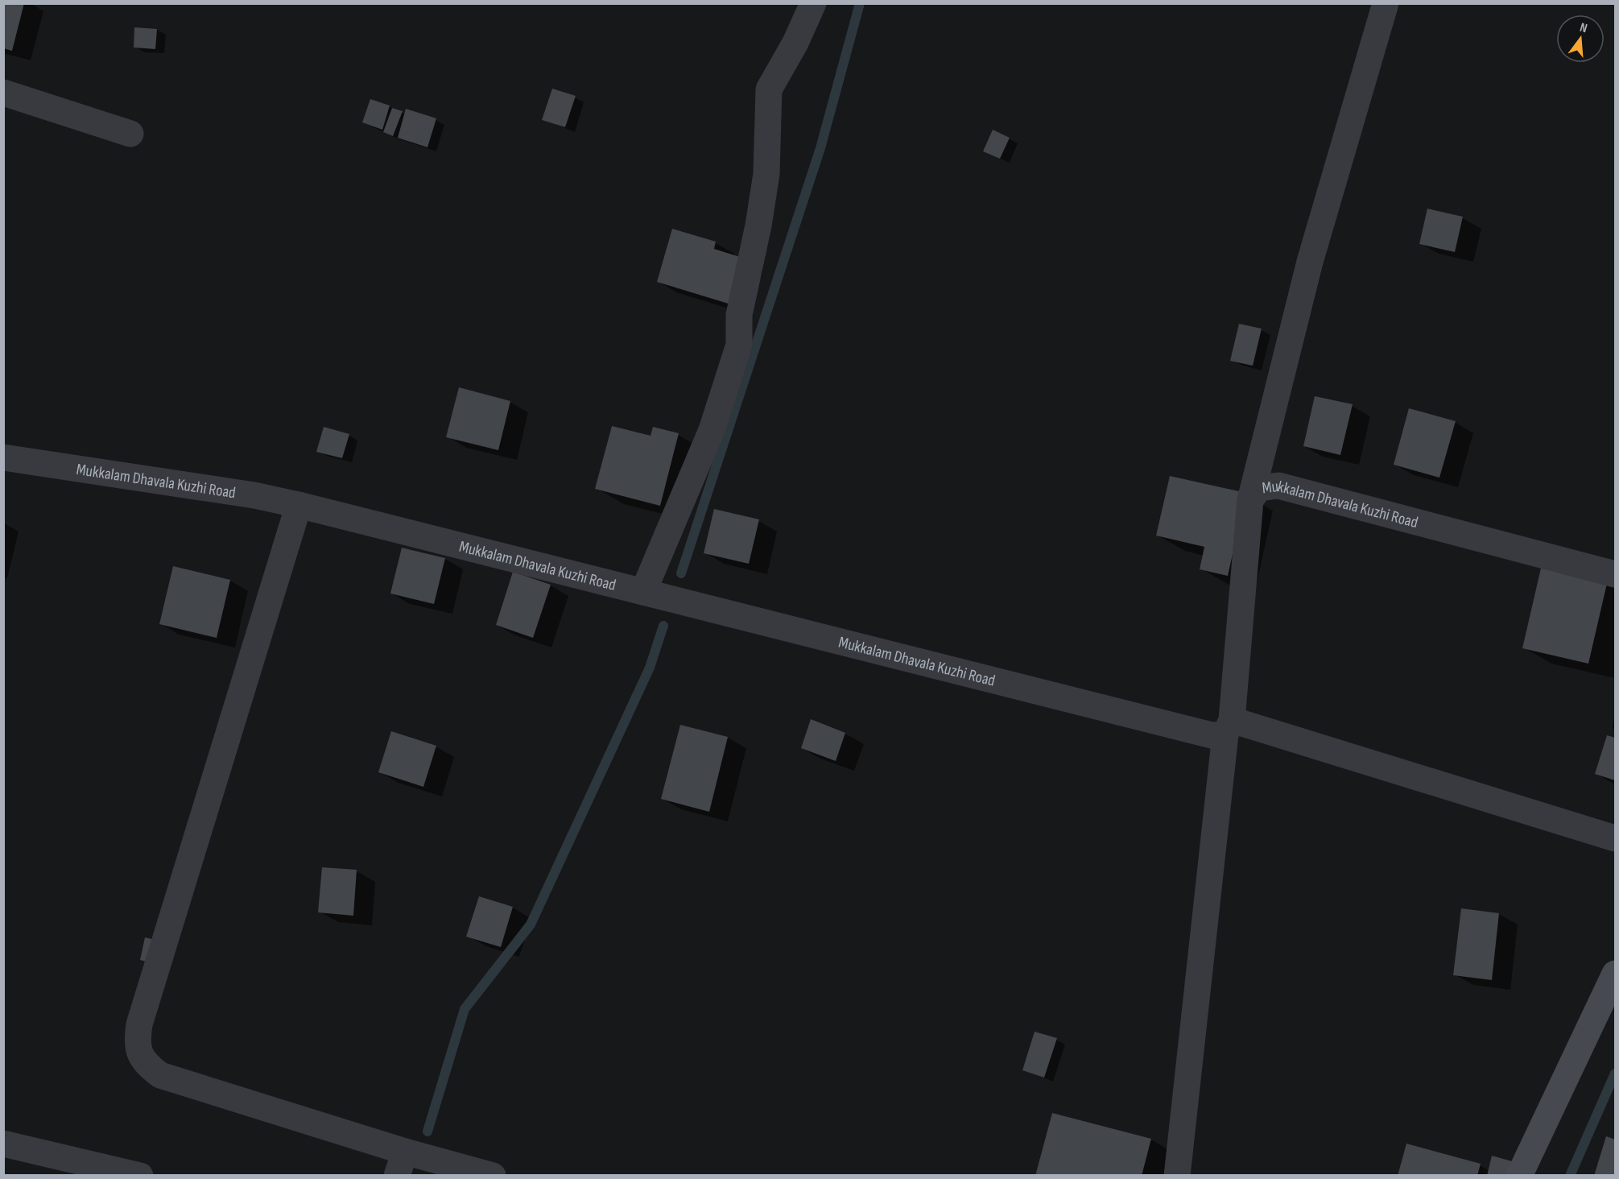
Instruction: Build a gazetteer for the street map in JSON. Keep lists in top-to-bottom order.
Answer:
{
  "streets": {
    "street": ["Mukkalam Dhavala Kuzhi Road"]
  },
  "north": "top"
}
